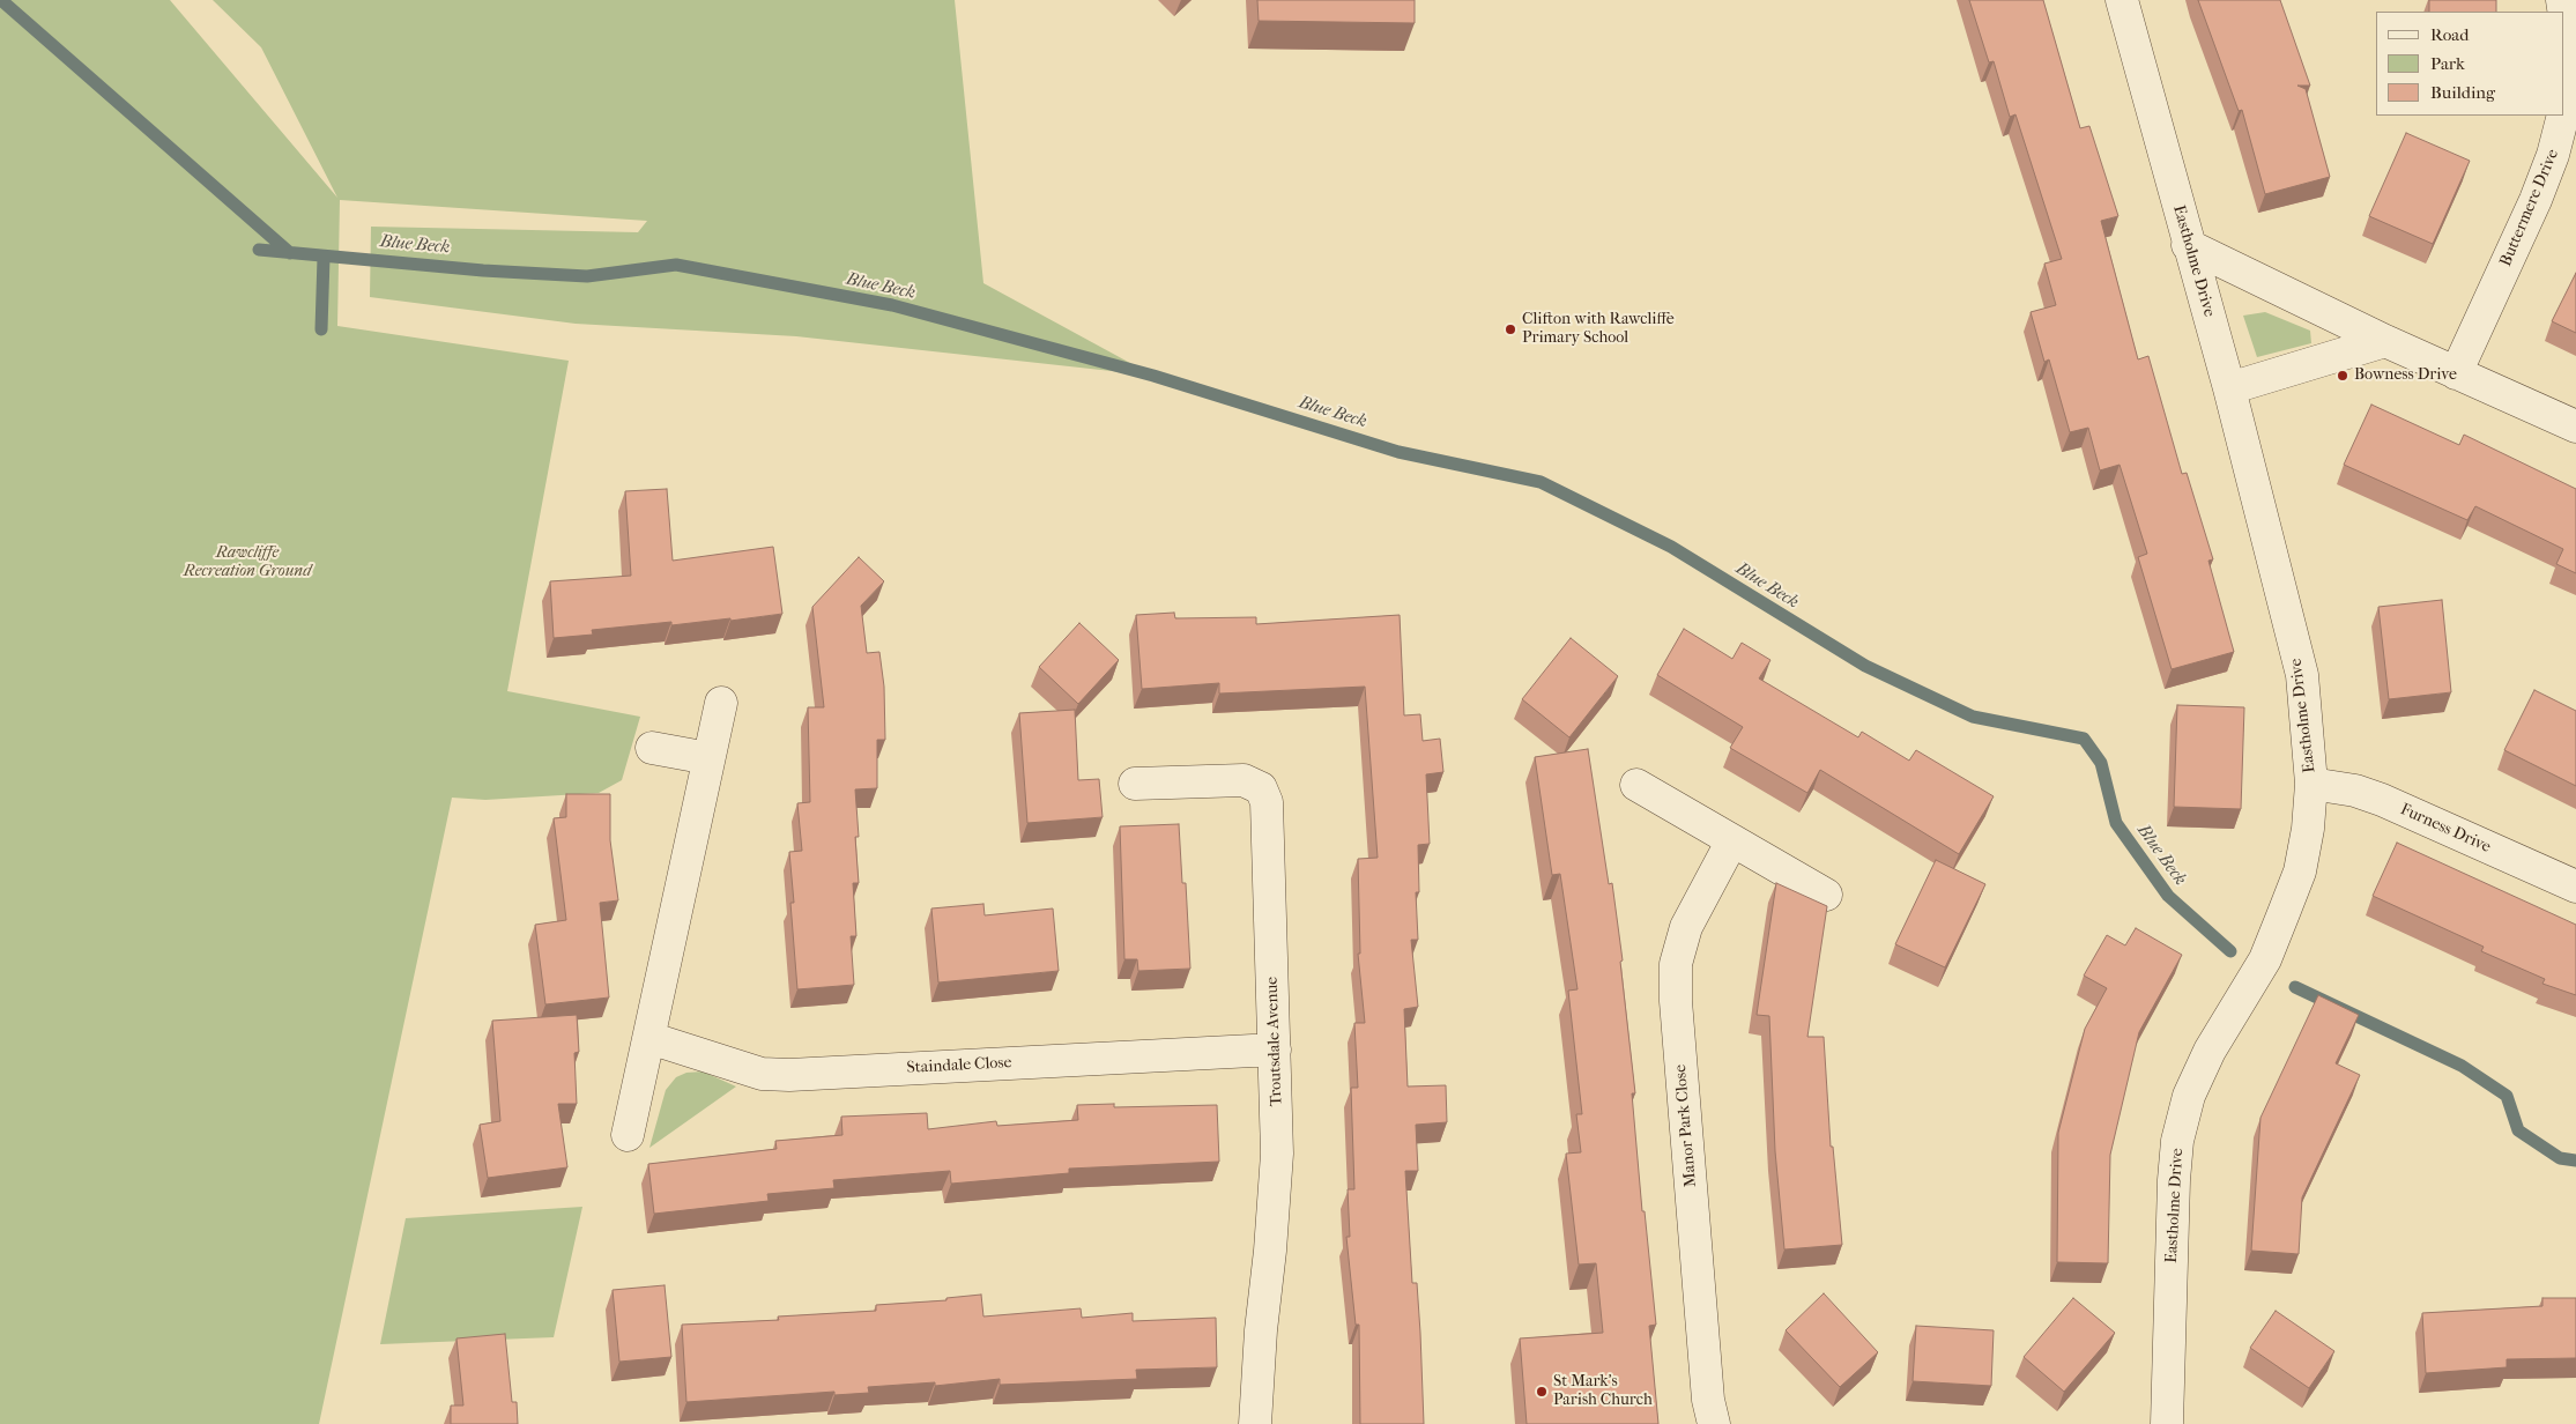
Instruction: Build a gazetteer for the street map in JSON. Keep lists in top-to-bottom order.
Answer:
{
  "streets": {
    "street": [
      "Buttermere Drive",
      "Eastholme Drive",
      "Furness Drive",
      "Troutsdale Avenue",
      "Staindale Close",
      "Manor Park Close"
    ]
  },
  "crossings": [
    ["Eastholme Drive", "Furness Drive"],
    ["Troutsdale Avenue", "Staindale Close"]
  ],
  "water": ["Blue Beck"],
  "parks": ["Rawcliffe Recreation Ground"],
  "places": ["Clifton with Rawcliffe Primary School", "Bowness Drive", "St Mark's Parish Church"],
  "legend": ["Road", "Park", "Building"]
}
